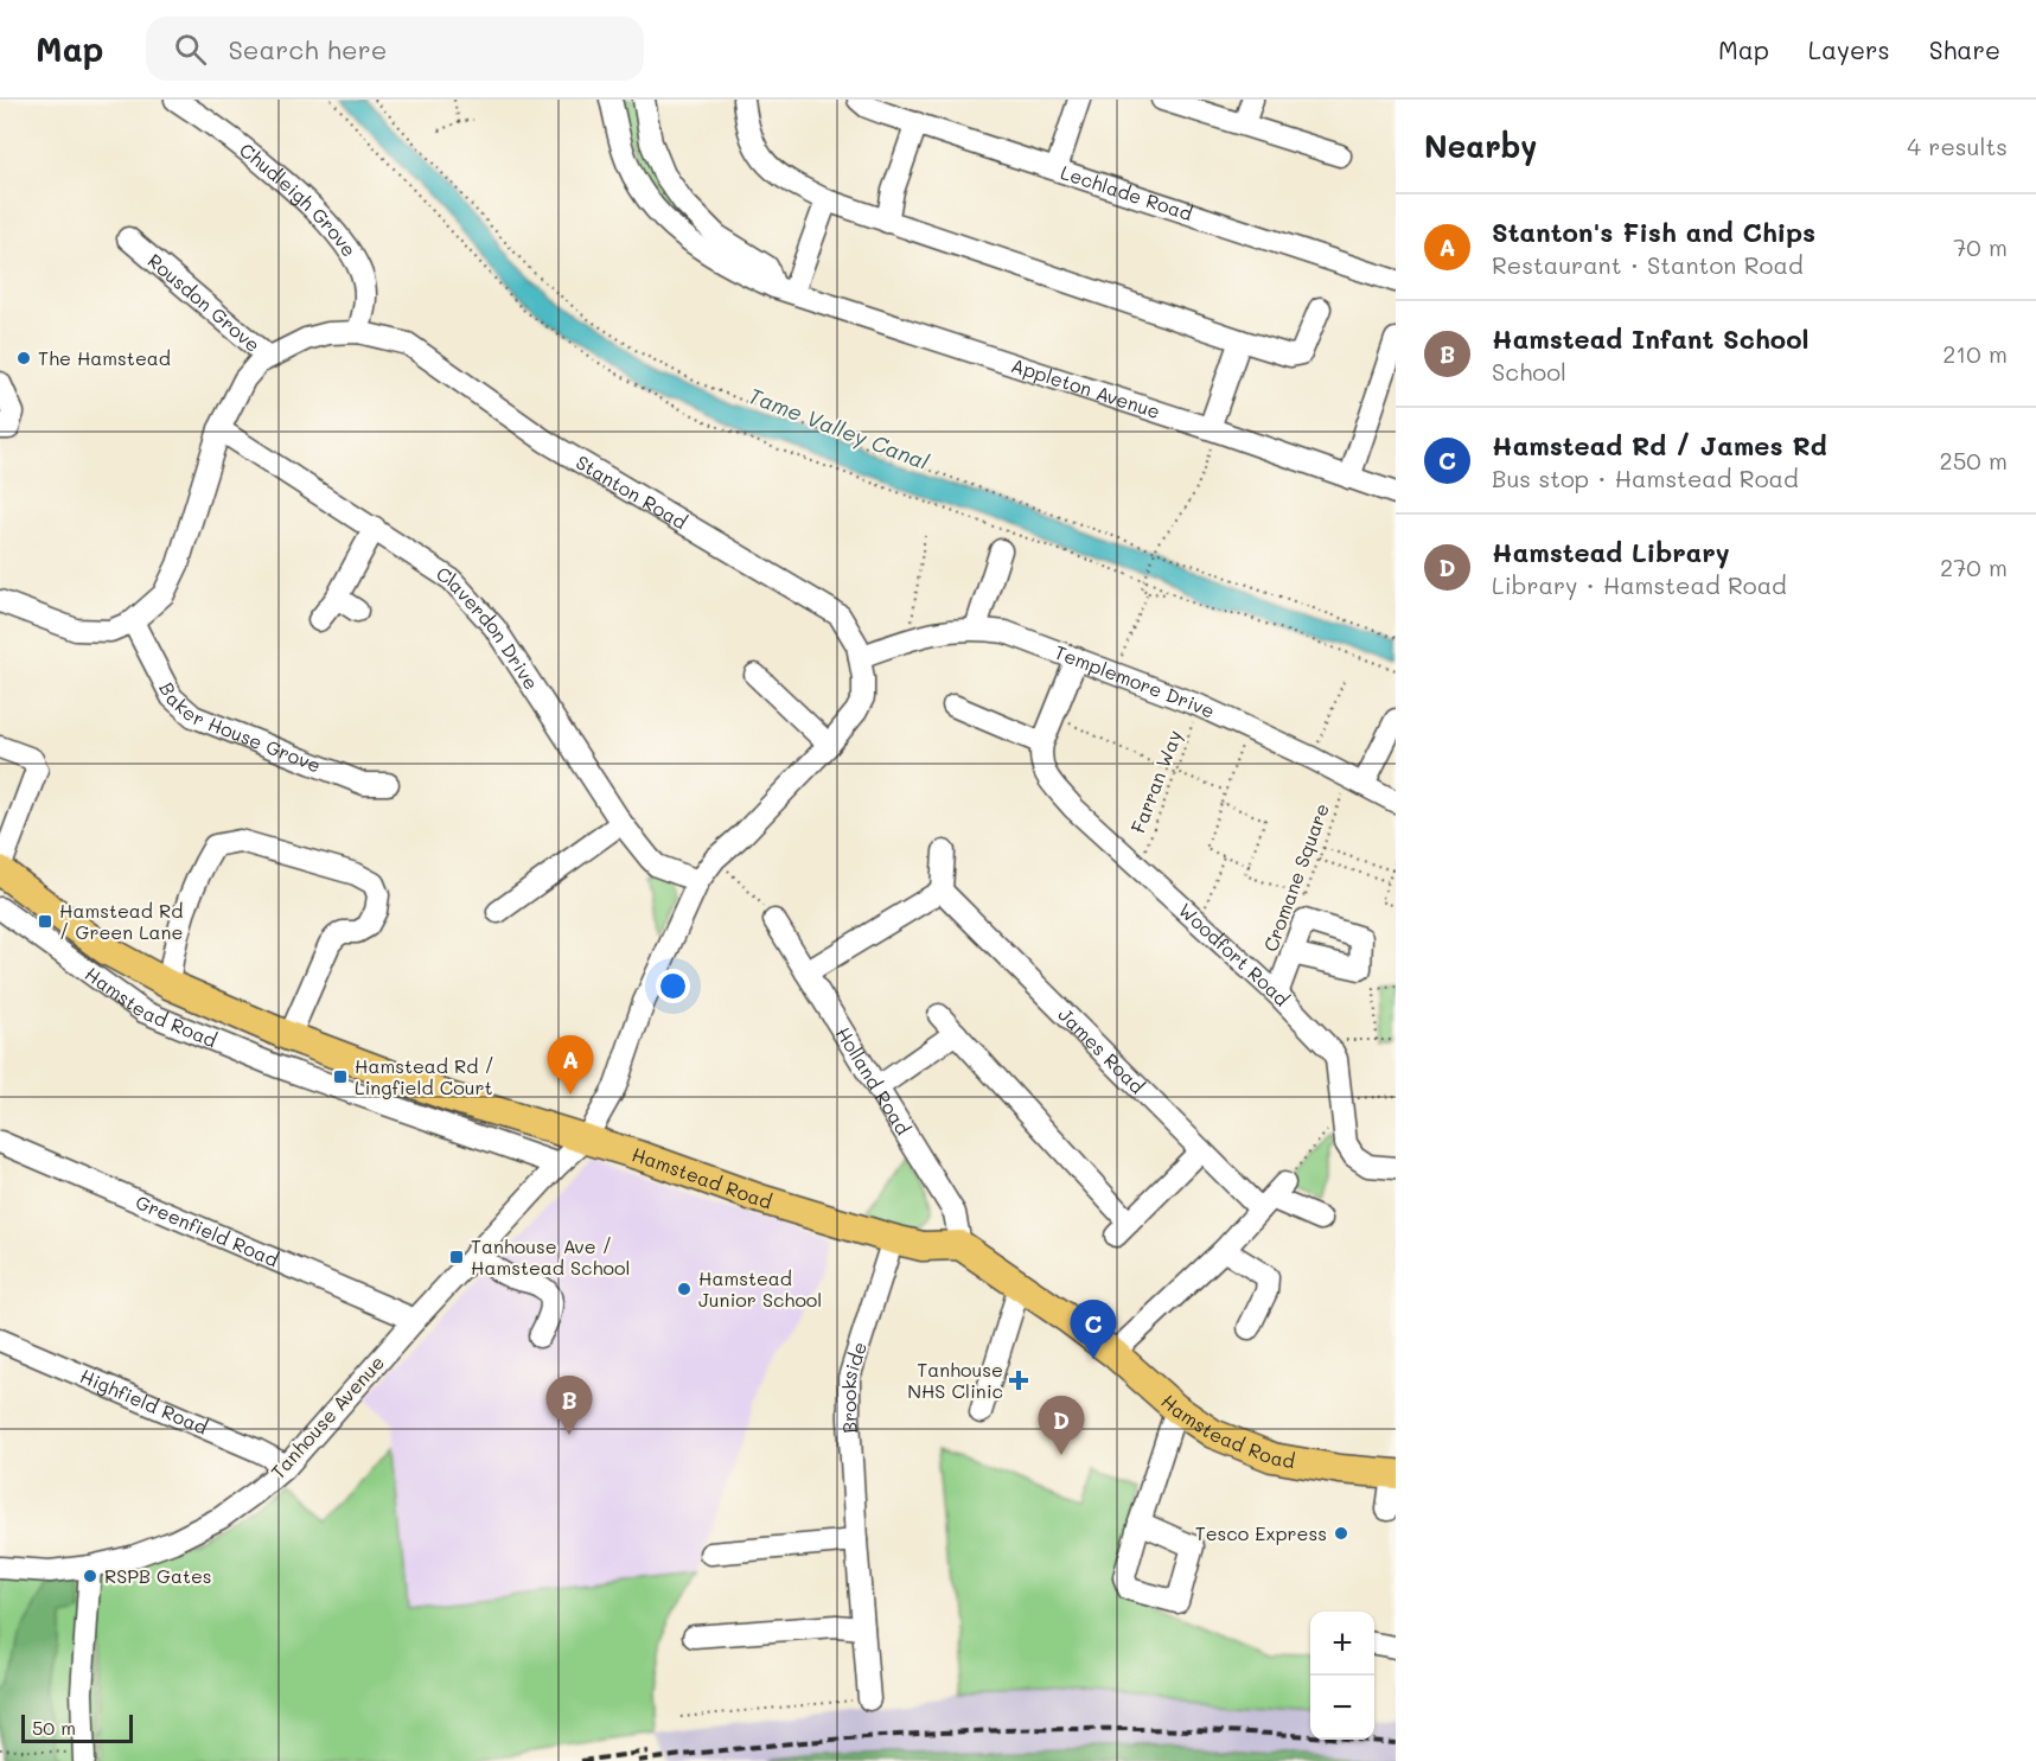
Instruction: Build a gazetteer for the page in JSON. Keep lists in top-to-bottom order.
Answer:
{
  "streets": {
    "main road": ["Hamstead Road"],
    "street": [
      "Lechlade Road",
      "Chudleigh Grove",
      "Rousdon Grove",
      "Appleton Avenue",
      "Stanton Road",
      "Claverdon Drive",
      "Templemore Drive",
      "Baker House Grove",
      "Woodfort Road",
      "James Road",
      "Holland Road",
      "Greenfield Road",
      "Brookside",
      "Highfield Road",
      "Tanhouse Avenue"
    ],
    "path": ["Farran Way", "Cromane Square"]
  },
  "crossings": [
    ["Chudleigh Grove", "Stanton Road"],
    ["Rousdon Grove", "Stanton Road"],
    ["Stanton Road", "Claverdon Drive"],
    ["Stanton Road", "Templemore Drive"],
    ["Stanton Road", "Baker House Grove"],
    ["Stanton Road", "Hamstead Road"],
    ["Stanton Road", "Tanhouse Avenue"],
    ["Templemore Drive", "Farran Way"],
    ["Templemore Drive", "Cromane Square"],
    ["Farran Way", "Woodfort Road"],
    ["Hamstead Road", "Holland Road"],
    ["Hamstead Road", "Brookside"],
    ["Hamstead Road", "Tanhouse Avenue"],
    ["Greenfield Road", "Tanhouse Avenue"],
    ["Highfield Road", "Tanhouse Avenue"]
  ],
  "water": ["Tame Valley Canal"],
  "places": {
    "other": [
      "The Hamstead",
      "Hamstead Junior School",
      "Tesco Express",
      "RSPB Gates"
    ],
    "transit": ["Hamstead Rd / Green Lane", "Hamstead Rd / Lingfield Court", "Tanhouse Ave / Hamstead School"],
    "health": ["Tanhouse NHS Clinic"]
  },
  "scale_bar": "50 m",
  "page": {
    "header": "Map",
    "search": "Search here",
    "nav": ["Map", "Layers", "Share"],
    "heading": ["Nearby", "4 results"],
    "list": [
      {
        "mark": "A",
        "name": "Stanton's Fish and Chips",
        "note": "Restaurant · Stanton Road",
        "value": "70 m"
      },
      {
        "mark": "B",
        "name": "Hamstead Infant School",
        "note": "School",
        "value": "210 m"
      },
      {
        "mark": "C",
        "name": "Hamstead Rd / James Rd",
        "note": "Bus stop · Hamstead Road",
        "value": "250 m"
      },
      {
        "mark": "D",
        "name": "Hamstead Library",
        "note": "Library · Hamstead Road",
        "value": "270 m"
      }
    ],
    "pins": [
      "A",
      "C",
      "B",
      "D"
    ],
    "map_buttons": ["+", "−"],
    "scale": "50 m"
  }
}
